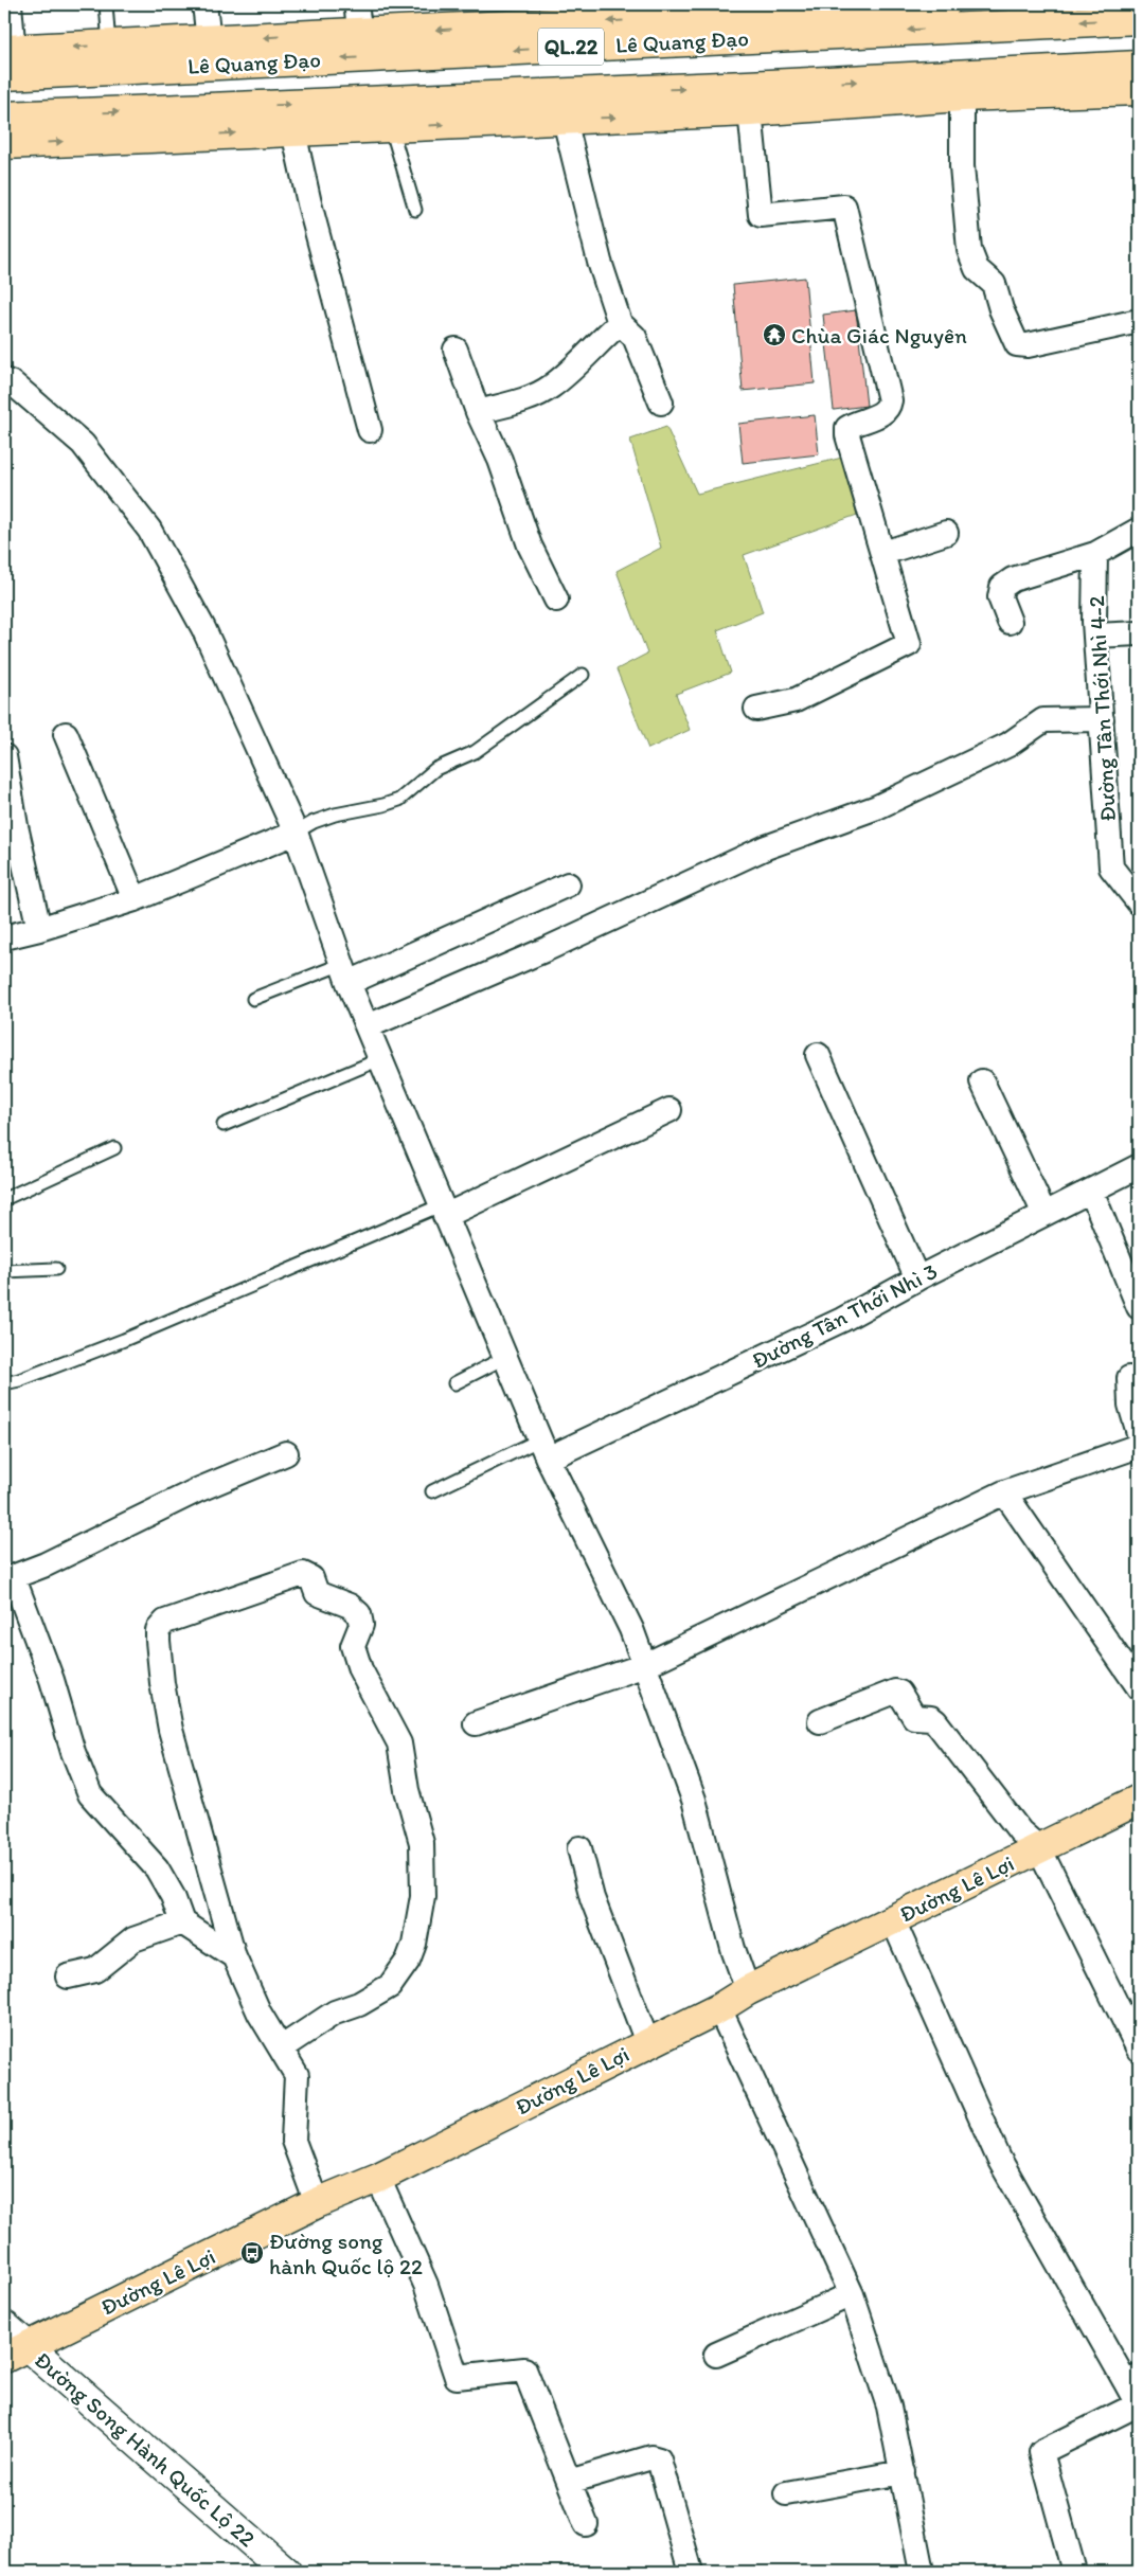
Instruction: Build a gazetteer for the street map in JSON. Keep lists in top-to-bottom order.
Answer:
{
  "streets": {
    "main road": ["Lê Quang Đạo", "QL.22", "Đường Lê Lợi"],
    "street": ["Đường Tân Thới Nhì 4-2", "Đường Tân Thới Nhì 3", "Đường Song Hành Quốc Lộ 22"]
  },
  "crossings": [
    ["Đường Lê Lợi", "Đường Song Hành Quốc Lộ 22"]
  ],
  "places": {
    "temple": ["Chùa Giác Nguyên"],
    "bus stop": ["Đường song hành Quốc lộ 22"]
  }
}
